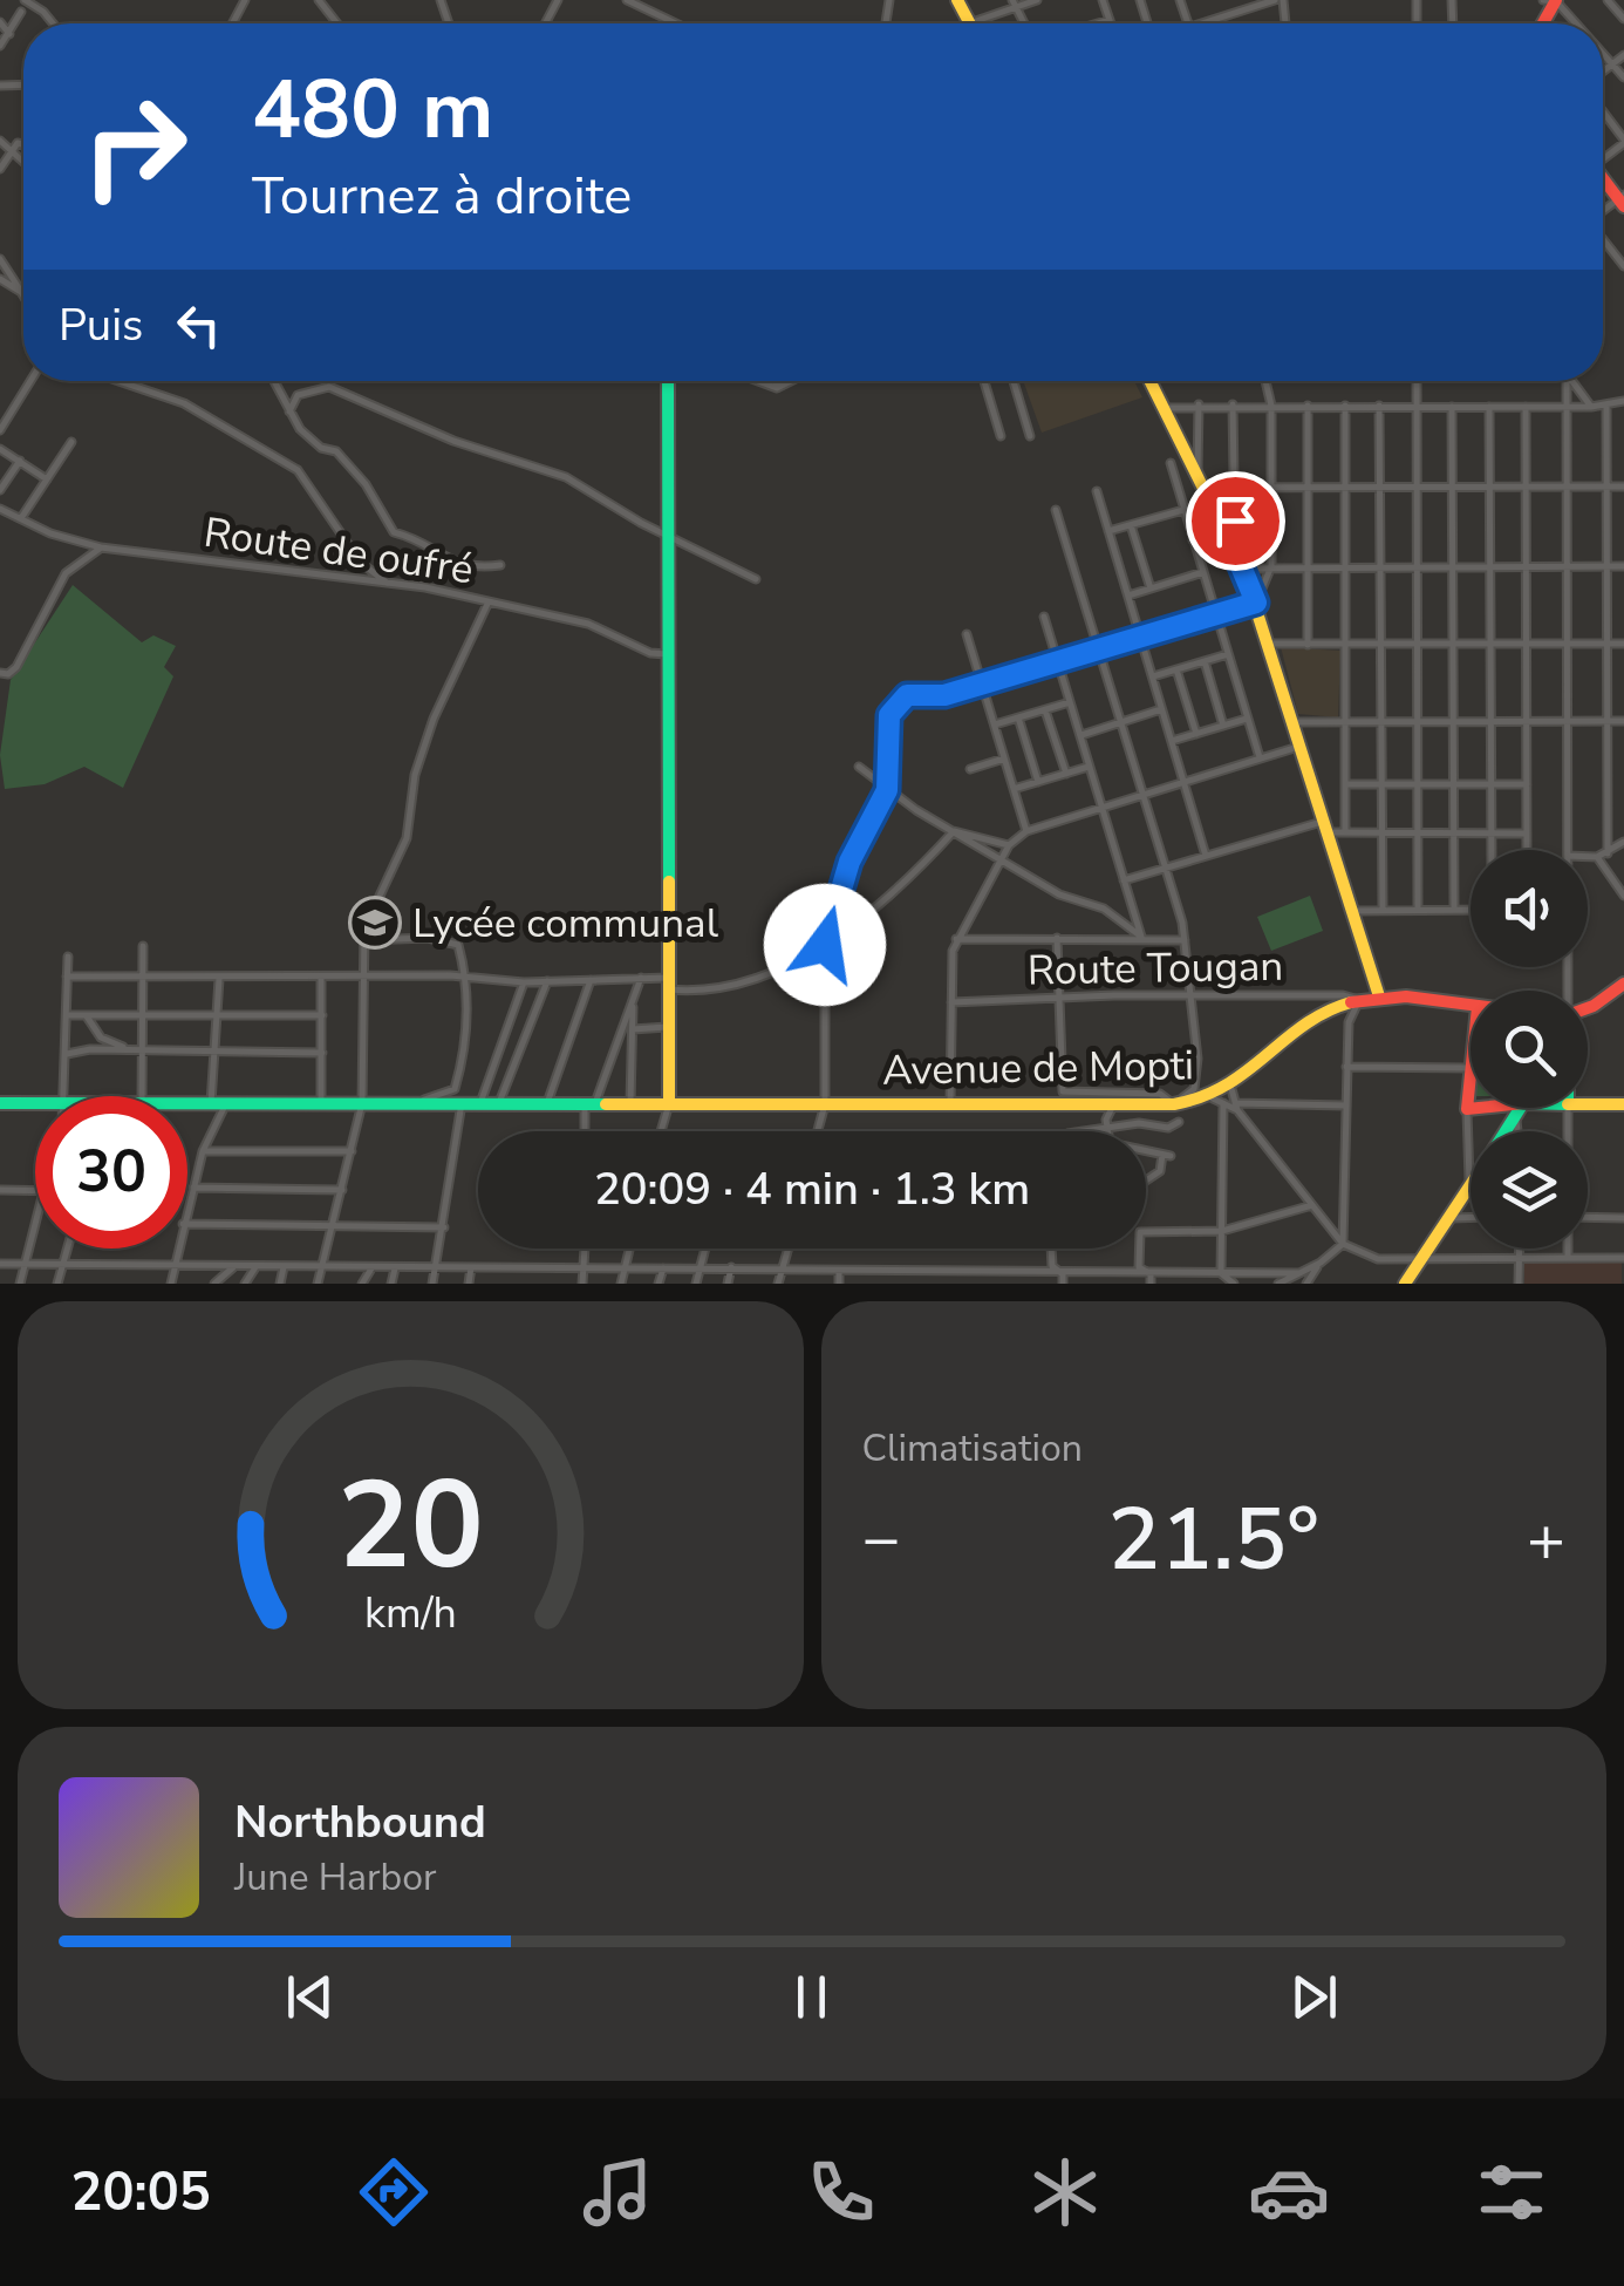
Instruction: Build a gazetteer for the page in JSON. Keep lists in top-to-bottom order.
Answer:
{
  "streets": {
    "main road": ["Avenue de Mopti"],
    "street": ["Route de oufré", "Route Tougan"]
  },
  "crossings": [
    ["Route Tougan", "Avenue de Mopti"]
  ],
  "places": {
    "school or university": ["Lycée communal"]
  },
  "page": {
    "turn": ["480 m", "Tournez à droite"],
    "then": "Puis",
    "limit": "30",
    "trip": "20:09 · 4 min · 1.3 km",
    "tile": "Climatisation",
    "heat": ["−", "21.5°", "+"],
    "song": ["Northbound", "June Harbor"],
    "tabs": "20:05",
    "gauge": ["20", "km/h"]
  }
}
